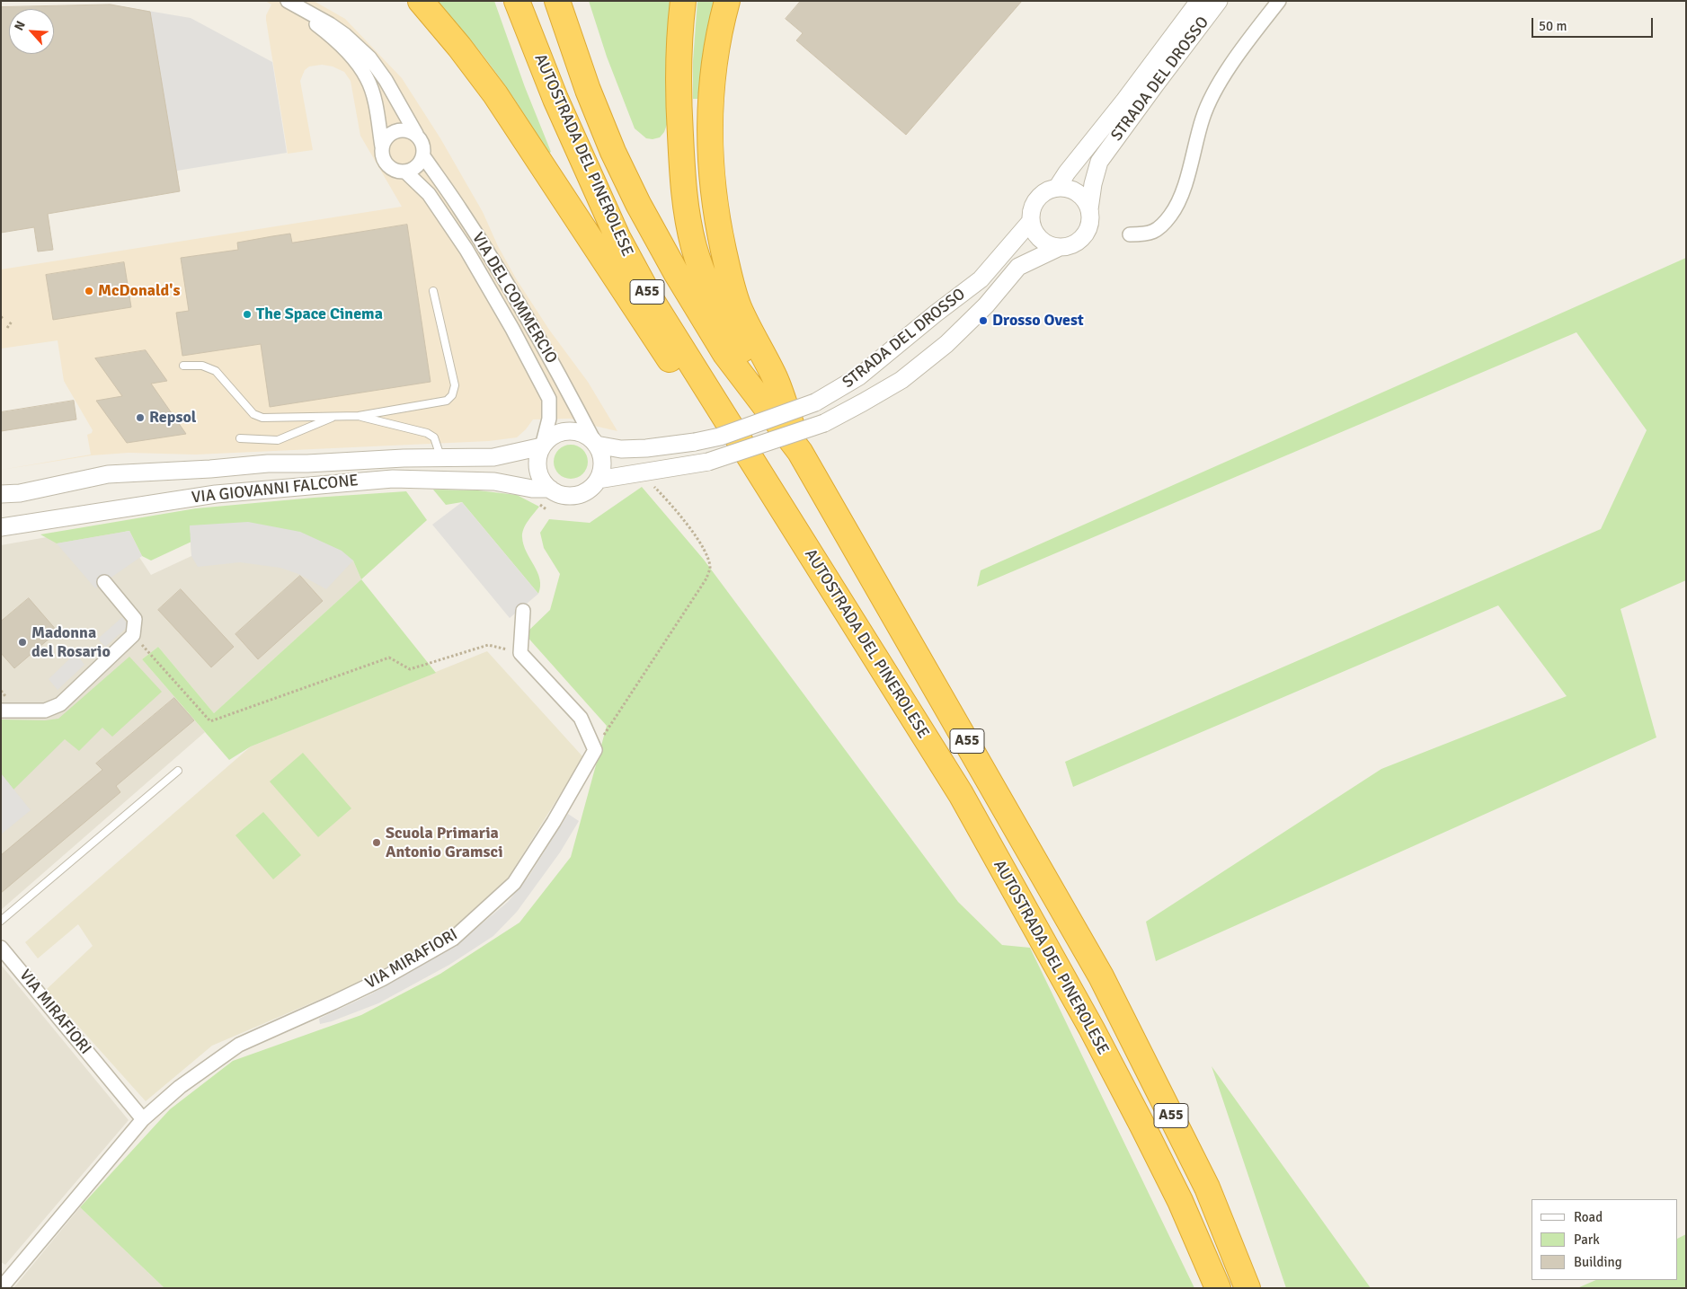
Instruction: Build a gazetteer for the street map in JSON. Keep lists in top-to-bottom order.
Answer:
{
  "streets": {
    "highway": ["AUTOSTRADA DEL PINEROLESE", "A55"],
    "street": [
      "STRADA DEL DROSSO",
      "VIA DEL COMMERCIO",
      "VIA GIOVANNI FALCONE",
      "VIA MIRAFIORI"
    ]
  },
  "crossings": [
    ["STRADA DEL DROSSO", "VIA DEL COMMERCIO"],
    ["STRADA DEL DROSSO", "VIA GIOVANNI FALCONE"],
    ["VIA DEL COMMERCIO", "VIA GIOVANNI FALCONE"]
  ],
  "places": [
    "McDonald's",
    "The Space Cinema",
    "Drosso Ovest",
    "Repsol",
    "Madonna del Rosario",
    "Scuola Primaria Antonio Gramsci"
  ],
  "legend": ["Road", "Park", "Building"],
  "scale_bar": "50 m",
  "north": "top left"
}
